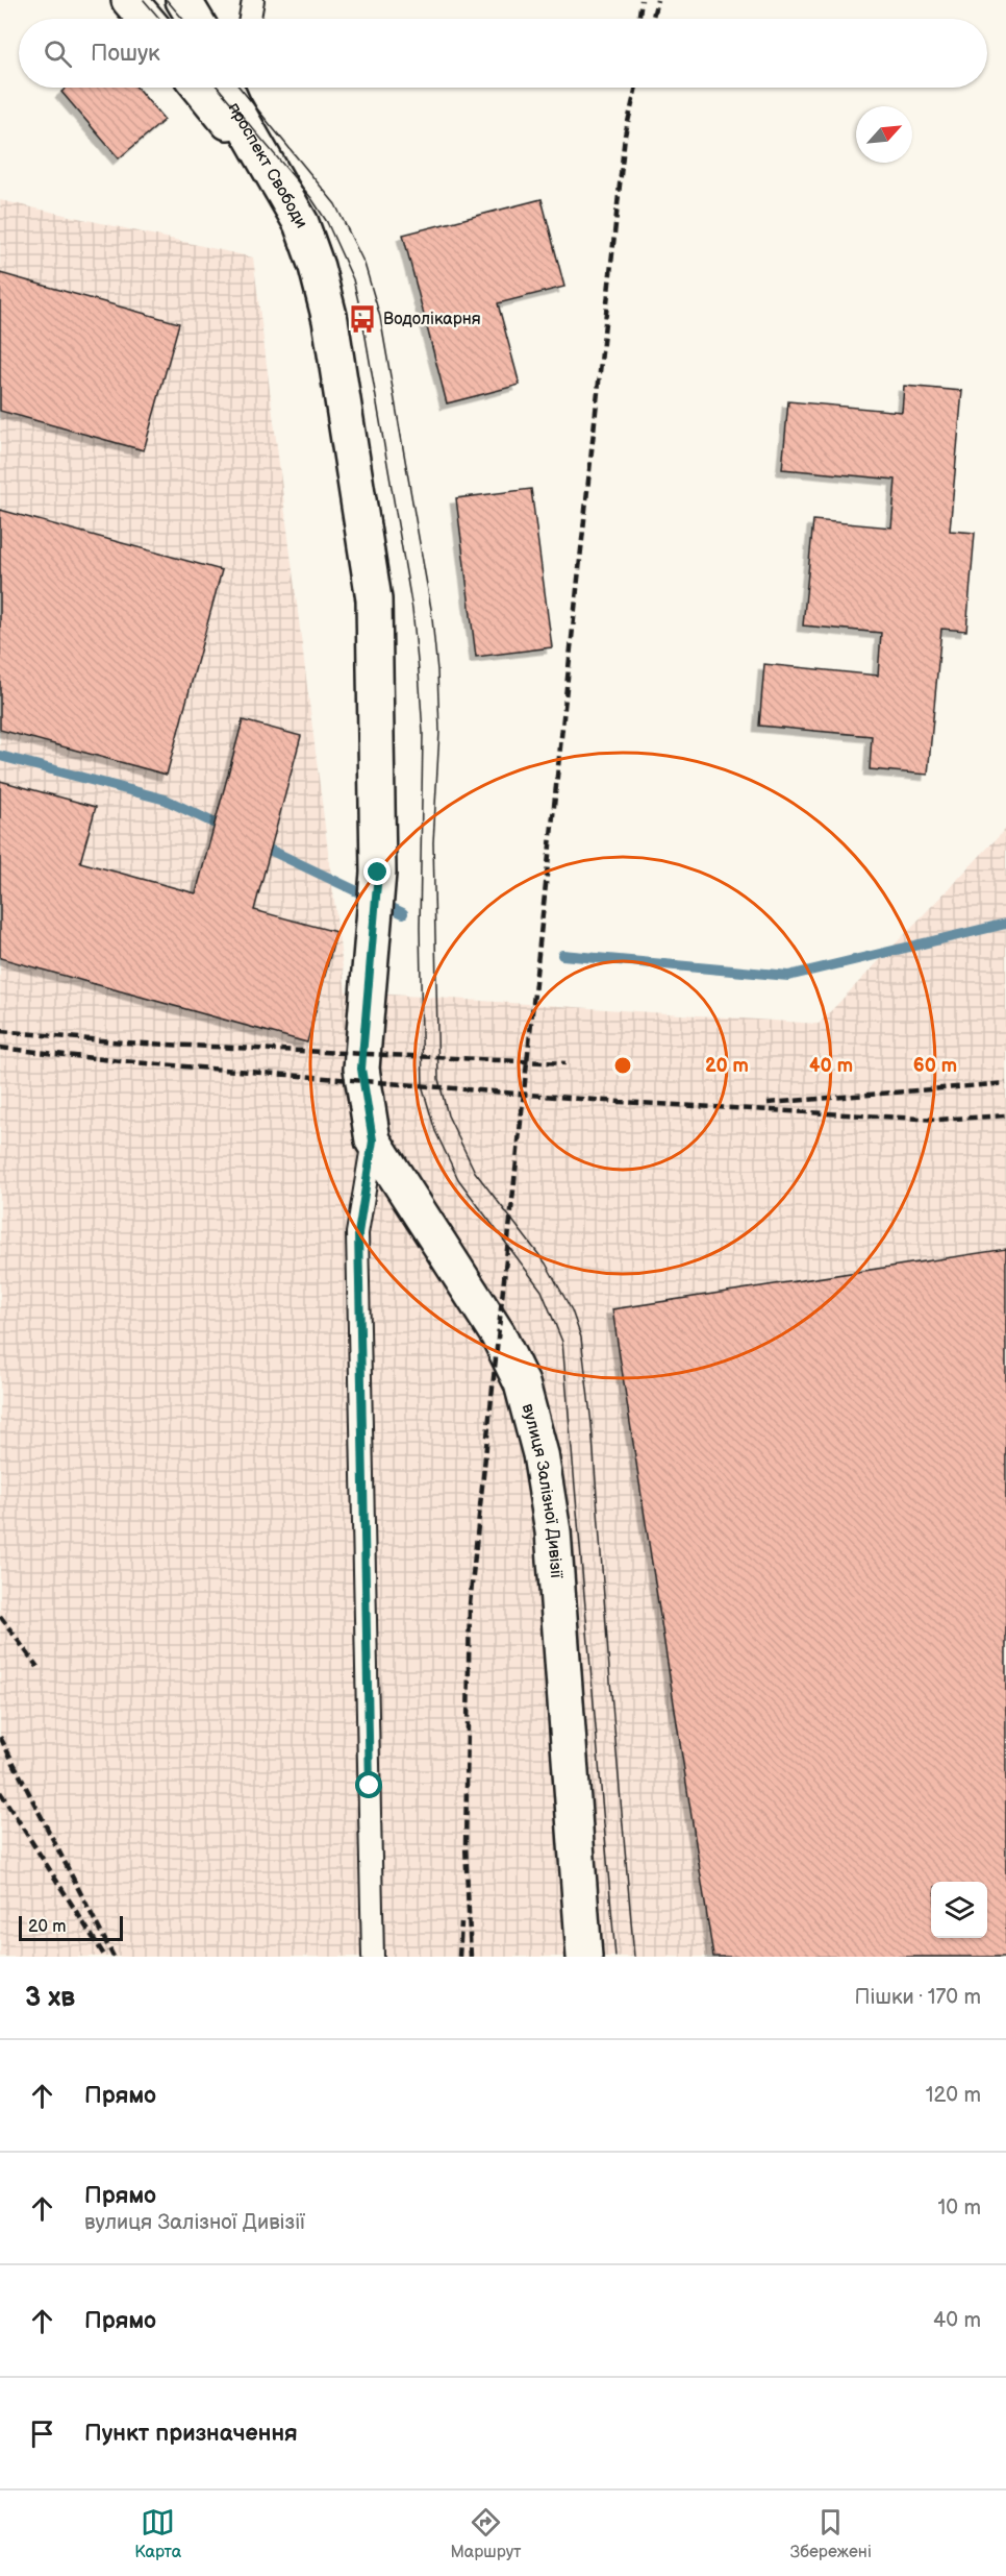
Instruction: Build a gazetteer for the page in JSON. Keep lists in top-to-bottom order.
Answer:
{
  "streets": {
    "street": ["проспект Свободи", "вулиця Залізної Дивізії"]
  },
  "crossings": [
    ["проспект Свободи", "вулиця Залізної Дивізії"]
  ],
  "places": {
    "bus stop": ["Водолікарня"]
  },
  "scale_bar": "20 m",
  "north": "top right",
  "page": {
    "search": "Пошук",
    "scale": "20 m",
    "heading": ["3 хв", "Пішки · 170 m"],
    "list": [
      ["Прямо", "120 m"],
      ["Прямо", "вулиця Залізної Дивізії", "10 m"],
      ["Прямо", "40 m"],
      "Пункт призначення"
    ],
    "nav": ["Карта", "Маршрут", "Збережені"]
  },
  "rings": ["20 m", "40 m", "60 m"]
}
